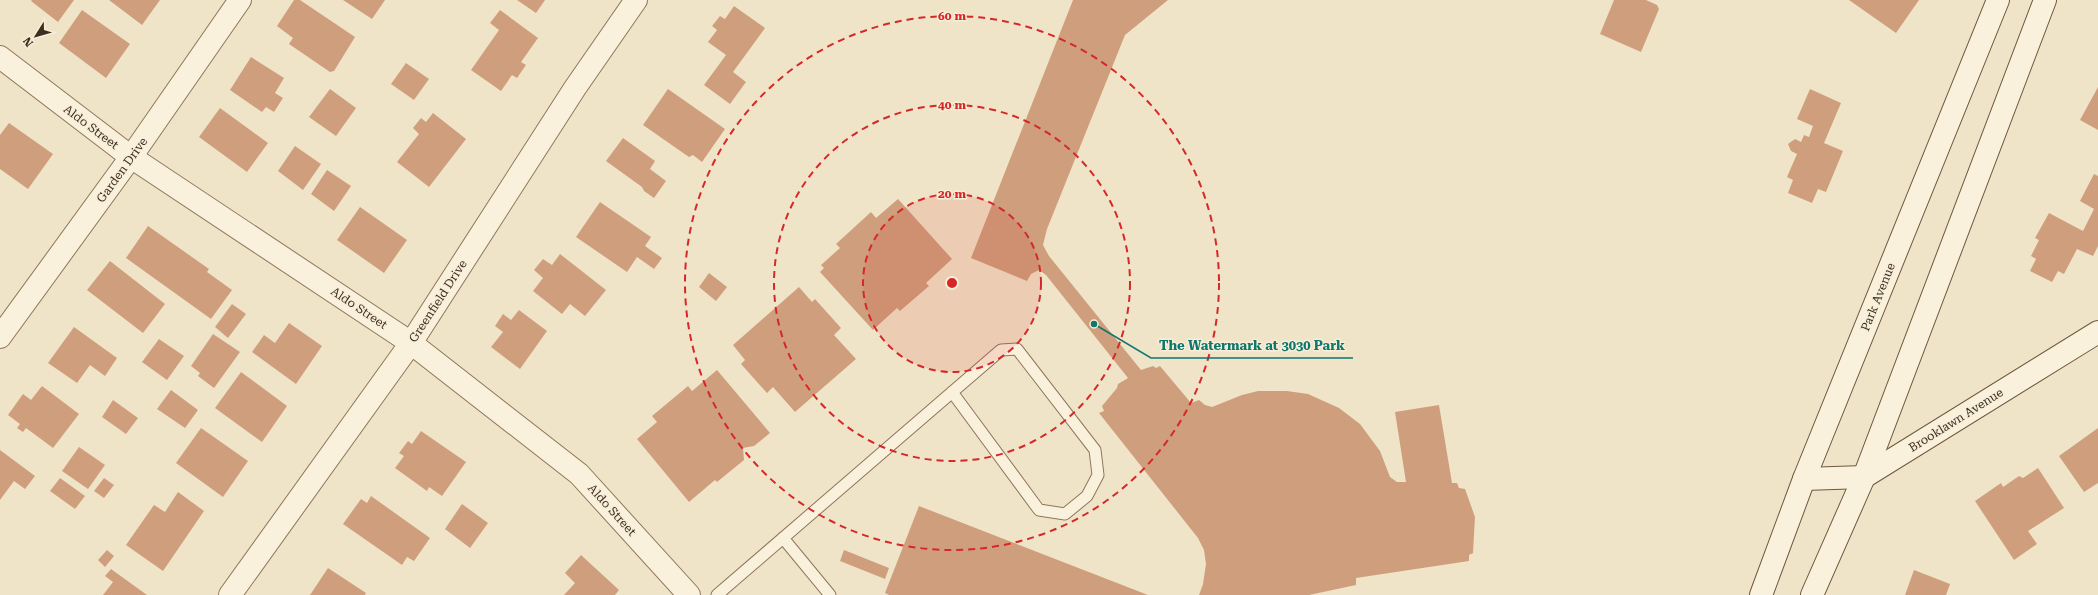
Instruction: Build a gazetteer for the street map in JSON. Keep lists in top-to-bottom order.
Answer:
{
  "streets": {
    "street": [
      "Aldo Street",
      "Garden Drive",
      "Park Avenue",
      "Greenfield Drive",
      "Brooklawn Avenue"
    ]
  },
  "crossings": [
    ["Aldo Street", "Garden Drive"],
    ["Aldo Street", "Greenfield Drive"],
    ["Park Avenue", "Brooklawn Avenue"]
  ],
  "places": ["The Watermark at 3030 Park"],
  "north": "bottom left",
  "rings": ["60 m", "40 m", "20 m"]
}
